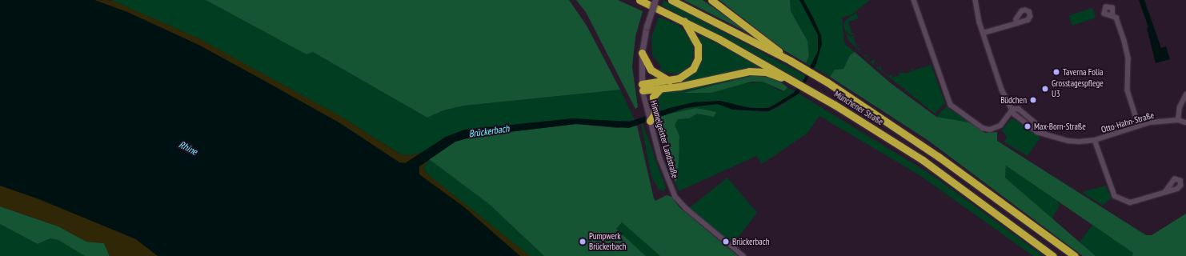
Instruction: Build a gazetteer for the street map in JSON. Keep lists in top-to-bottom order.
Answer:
{
  "streets": {
    "highway": ["Münchener Straße"],
    "street": ["Otto-Hahn-Straße", "Himmelgeister Landstraße"]
  },
  "water": ["Brückerbach", "Rhine"],
  "places": [
    "Taverna Folia",
    "Grosstagespflege U3",
    "Büdchen",
    "Max-Born-Straße",
    "Pumpwerk Brückerbach",
    "Brückerbach"
  ]
}
